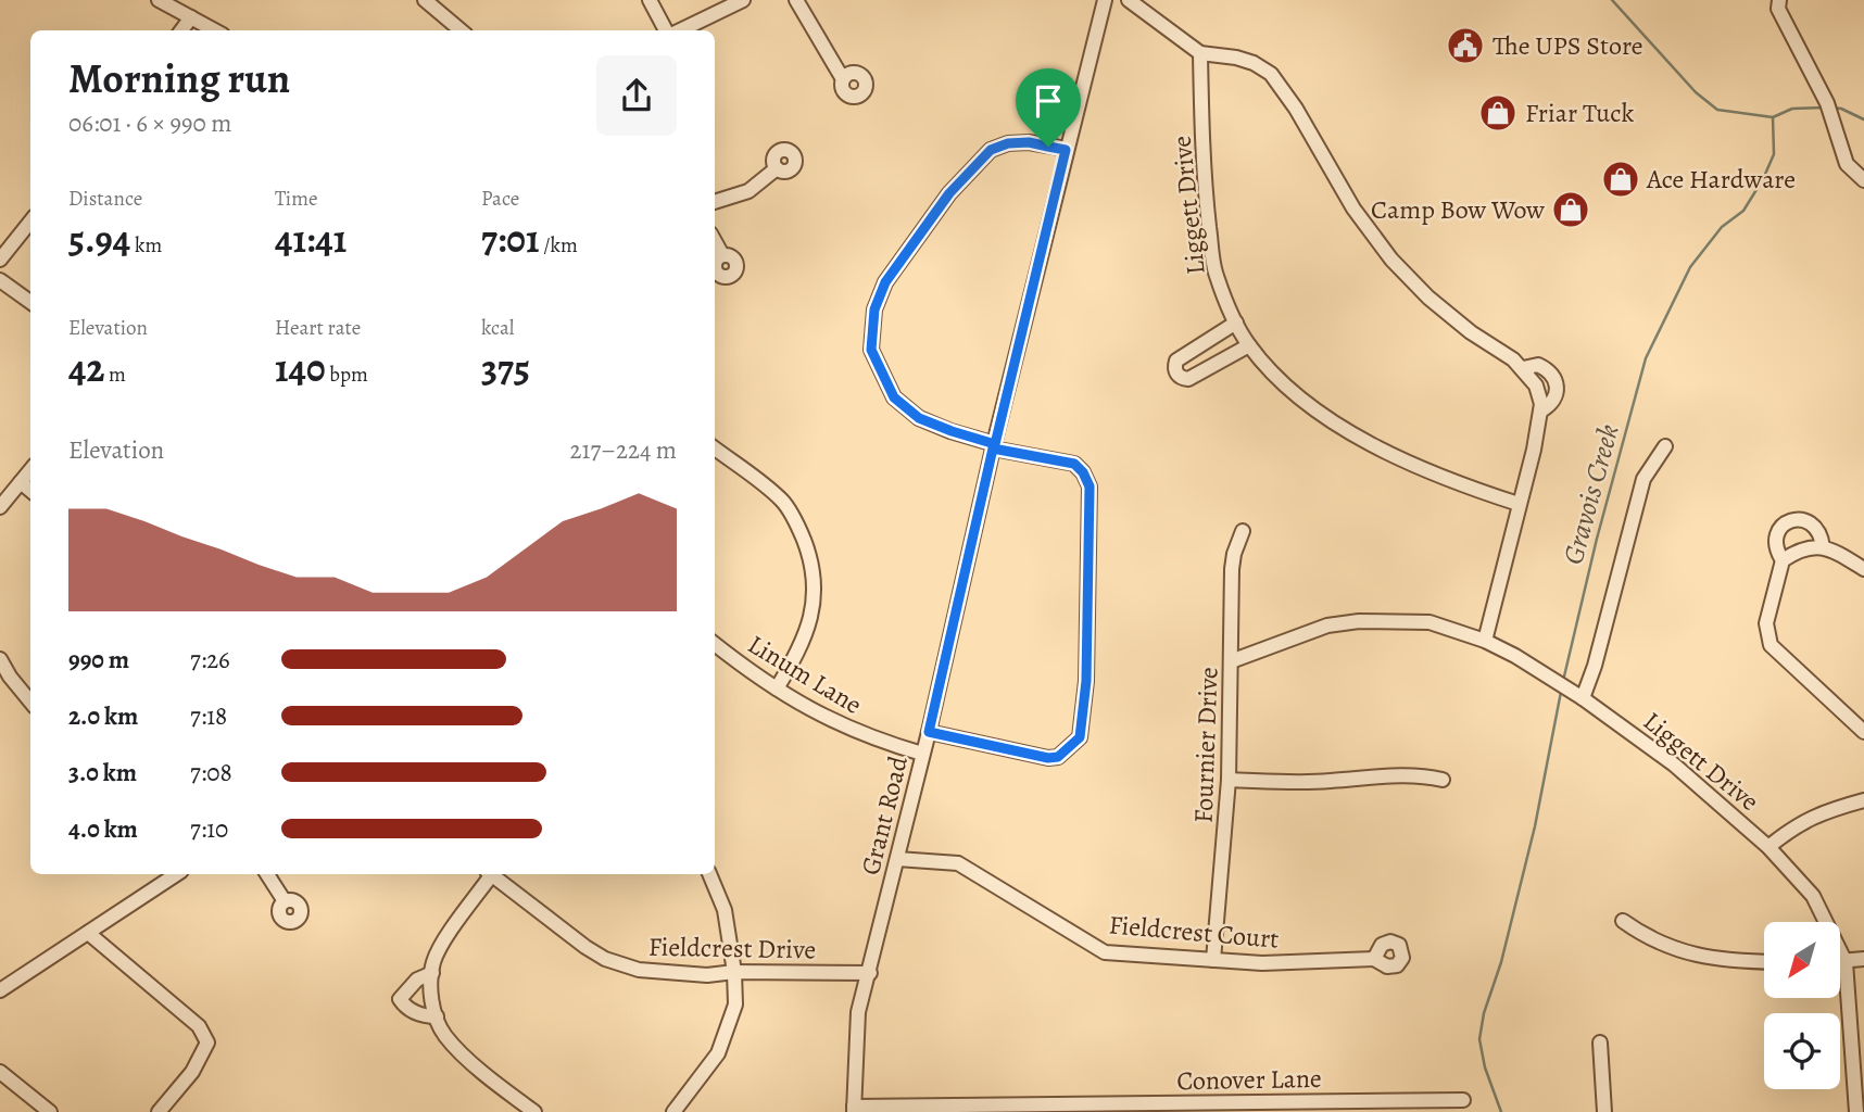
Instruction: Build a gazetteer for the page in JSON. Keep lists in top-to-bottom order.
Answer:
{
  "streets": {
    "street": [
      "Liggett Drive",
      "Linum Lane",
      "Fournier Drive",
      "Grant Road",
      "Fieldcrest Court",
      "Fieldcrest Drive",
      "Conover Lane"
    ]
  },
  "crossings": [
    ["Liggett Drive", "Fournier Drive"],
    ["Linum Lane", "Grant Road"],
    ["Fournier Drive", "Fieldcrest Court"],
    ["Grant Road", "Fieldcrest Court"],
    ["Grant Road", "Fieldcrest Drive"],
    ["Grant Road", "Conover Lane"]
  ],
  "water": ["Gravois Creek"],
  "places": {
    "public building": ["The UPS Store"],
    "shop": ["Friar Tuck", "Ace Hardware", "Camp Bow Wow"]
  },
  "north": "bottom left",
  "page": {
    "heading": ["Morning run", "06:01 · 6 × 990 m"],
    "stats": [
      ["Distance", "5.94 km"],
      ["Time", "41:41"],
      ["Pace", "7:01 /km"],
      ["Elevation", "42 m"],
      ["Heart rate", "140 bpm"],
      ["kcal", "375"]
    ],
    "chart": ["Elevation", "217–224 m"],
    "list": [
      {
        "name": "990 m",
        "note": "7:26"
      },
      {
        "name": "2.0 km",
        "note": "7:18"
      },
      {
        "name": "3.0 km",
        "note": "7:08"
      },
      {
        "name": "4.0 km",
        "note": "7:10"
      }
    ]
  }
}
